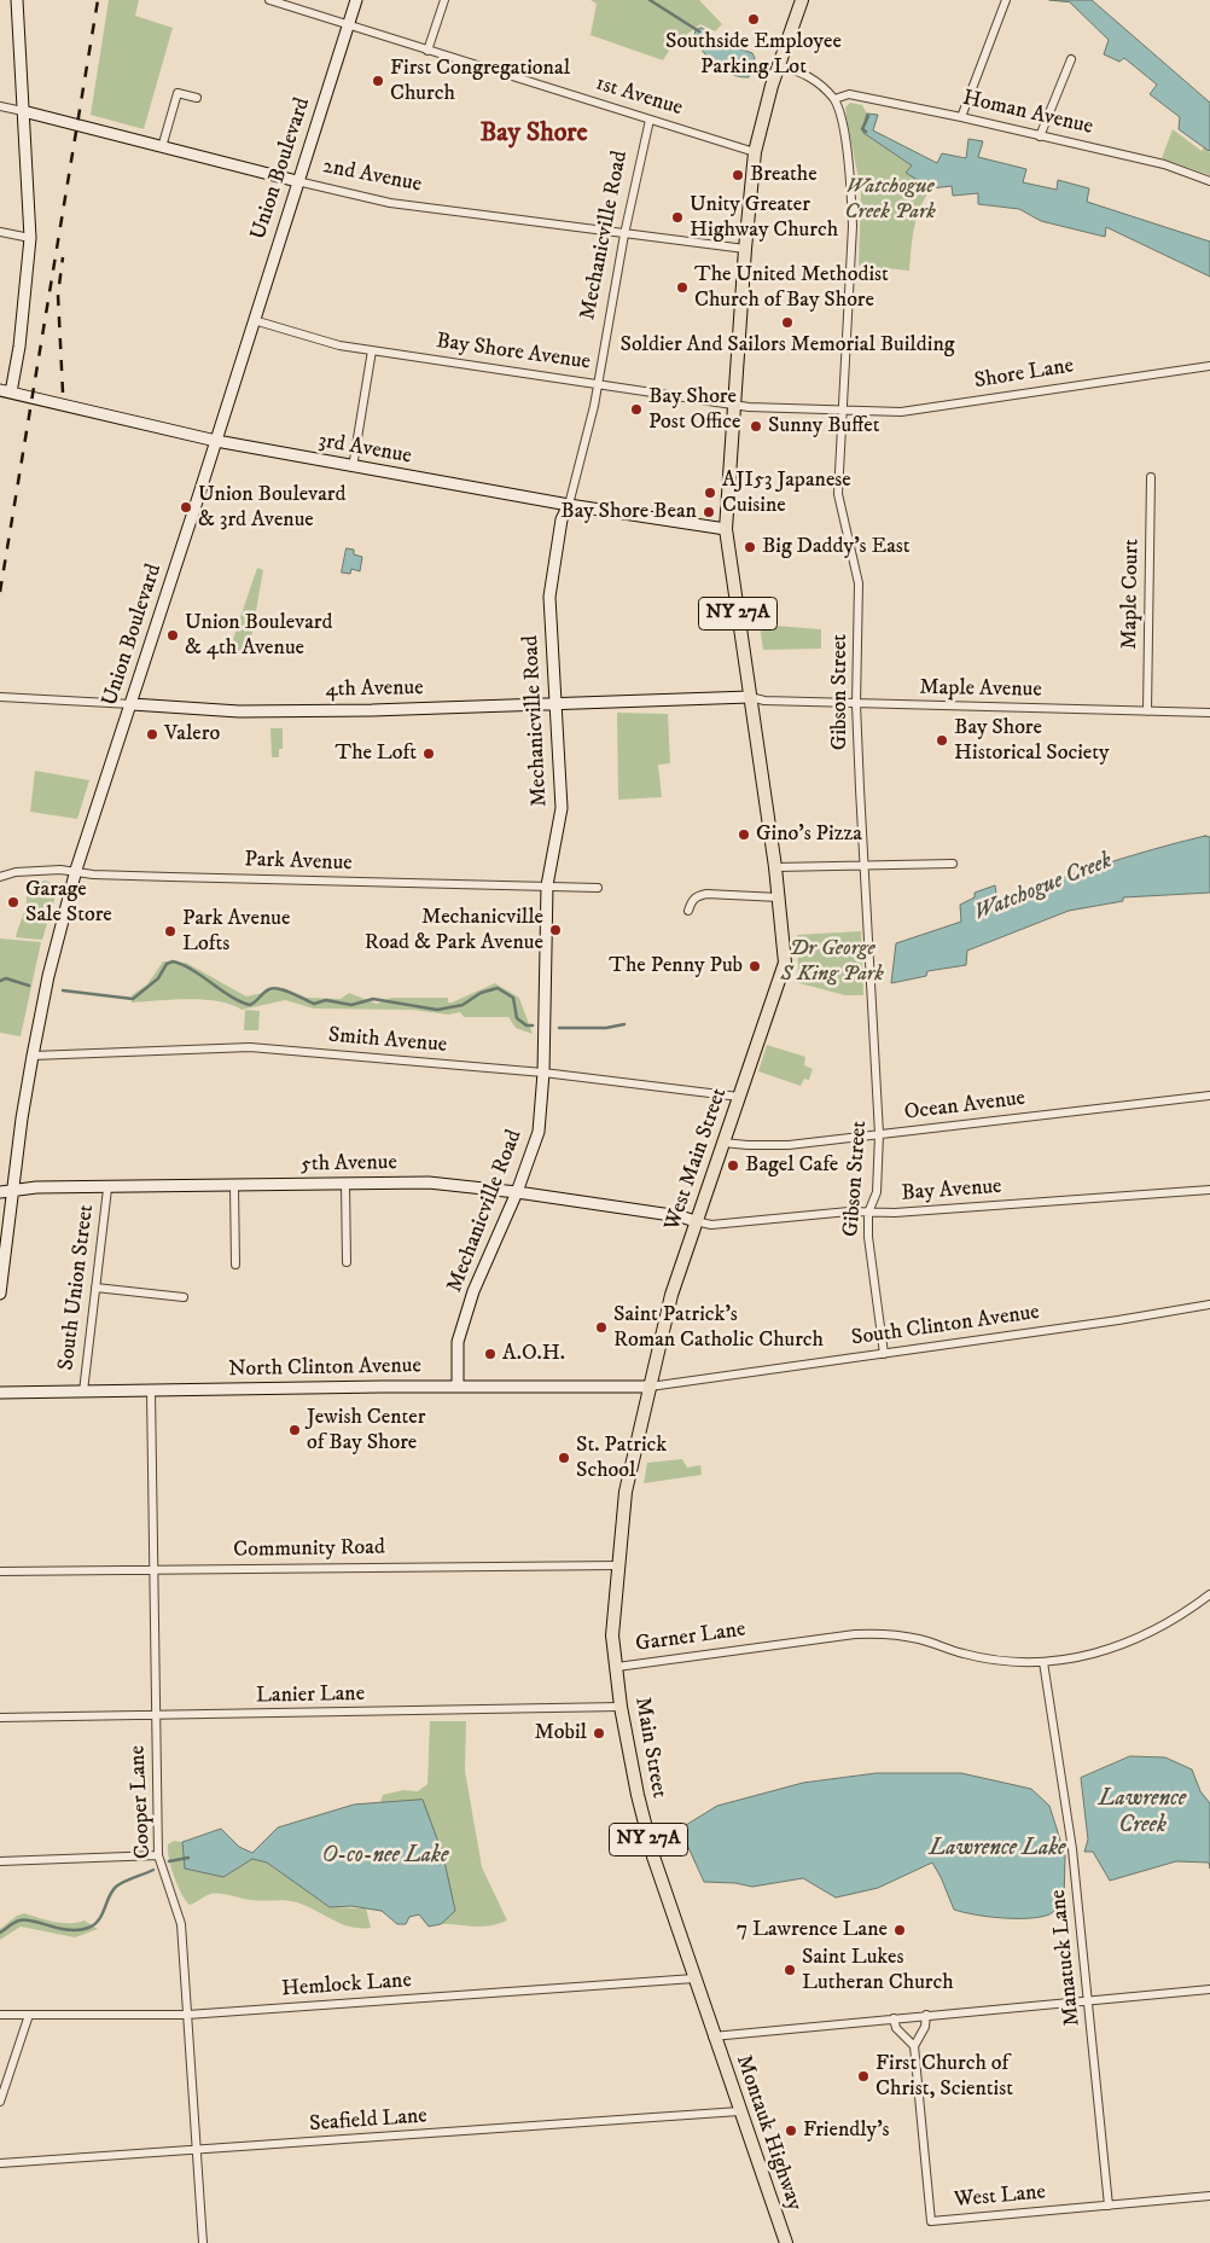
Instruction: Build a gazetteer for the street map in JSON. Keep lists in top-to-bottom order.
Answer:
{
  "streets": {
    "main road": [
      "Union Boulevard",
      "2nd Avenue",
      "Mechanicville Road",
      "3rd Avenue",
      "NY 27A",
      "4th Avenue",
      "West Main Street",
      "5th Avenue",
      "North Clinton Avenue",
      "Main Street",
      "Montauk Highway"
    ],
    "street": [
      "1st Avenue",
      "Homan Avenue",
      "Bay Shore Avenue",
      "Shore Lane",
      "Maple Court",
      "Maple Avenue",
      "Gibson Street",
      "Park Avenue",
      "Smith Avenue",
      "Ocean Avenue",
      "Bay Avenue",
      "South Union Street",
      "South Clinton Avenue",
      "Community Road",
      "Garner Lane",
      "Lanier Lane",
      "Cooper Lane",
      "Manatuck Lane",
      "Hemlock Lane",
      "Seafield Lane",
      "West Lane"
    ]
  },
  "crossings": [
    ["1st Avenue", "Union Boulevard"],
    ["1st Avenue", "Mechanicville Road"],
    ["1st Avenue", "NY 27A"],
    ["Homan Avenue", "Gibson Street"],
    ["Union Boulevard", "2nd Avenue"],
    ["Union Boulevard", "Bay Shore Avenue"],
    ["Union Boulevard", "3rd Avenue"],
    ["Union Boulevard", "4th Avenue"],
    ["Union Boulevard", "Park Avenue"],
    ["Union Boulevard", "Smith Avenue"],
    ["Union Boulevard", "5th Avenue"],
    ["2nd Avenue", "Mechanicville Road"],
    ["2nd Avenue", "NY 27A"],
    ["Mechanicville Road", "Bay Shore Avenue"],
    ["Mechanicville Road", "3rd Avenue"],
    ["Mechanicville Road", "4th Avenue"],
    ["Mechanicville Road", "Park Avenue"],
    ["Mechanicville Road", "Smith Avenue"],
    ["Mechanicville Road", "5th Avenue"],
    ["Mechanicville Road", "North Clinton Avenue"],
    ["Bay Shore Avenue", "Shore Lane"],
    ["Bay Shore Avenue", "NY 27A"],
    ["Bay Shore Avenue", "Gibson Street"],
    ["Shore Lane", "Gibson Street"],
    ["3rd Avenue", "NY 27A"],
    ["Maple Court", "Maple Avenue"],
    ["NY 27A", "4th Avenue"],
    ["NY 27A", "Maple Avenue"],
    ["NY 27A", "West Main Street"],
    ["4th Avenue", "Maple Avenue"],
    ["4th Avenue", "West Main Street"],
    ["Maple Avenue", "Gibson Street"],
    ["Maple Avenue", "West Main Street"],
    ["Gibson Street", "Ocean Avenue"],
    ["Gibson Street", "Bay Avenue"],
    ["Gibson Street", "South Clinton Avenue"],
    ["Smith Avenue", "West Main Street"],
    ["Ocean Avenue", "West Main Street"],
    ["West Main Street", "5th Avenue"],
    ["West Main Street", "Bay Avenue"],
    ["West Main Street", "South Clinton Avenue"],
    ["West Main Street", "North Clinton Avenue"],
    ["West Main Street", "Community Road"],
    ["West Main Street", "Main Street"],
    ["5th Avenue", "Bay Avenue"],
    ["5th Avenue", "South Union Street"],
    ["South Union Street", "North Clinton Avenue"],
    ["South Clinton Avenue", "North Clinton Avenue"],
    ["North Clinton Avenue", "Cooper Lane"],
    ["Community Road", "Cooper Lane"],
    ["Garner Lane", "Main Street"],
    ["Garner Lane", "Manatuck Lane"],
    ["Lanier Lane", "Main Street"],
    ["Lanier Lane", "Cooper Lane"],
    ["Main Street", "Hemlock Lane"],
    ["Main Street", "Montauk Highway"],
    ["Cooper Lane", "Hemlock Lane"],
    ["Cooper Lane", "Seafield Lane"],
    ["Manatuck Lane", "West Lane"],
    ["Seafield Lane", "Montauk Highway"]
  ],
  "districts": ["Bay Shore"],
  "water": [
    "Watchogue Creek",
    "Lawrence Creek",
    "Lawrence Lake",
    "O-co-nee Lake"
  ],
  "parks": ["Watchogue Creek Park", "Dr George S King Park"],
  "places": [
    "Southside Employee Parking Lot",
    "First Congregational Church",
    "Breathe",
    "Unity Greater Highway Church",
    "The United Methodist Church of Bay Shore",
    "Soldier And Sailors Memorial Building",
    "Bay Shore Post Office",
    "Sunny Buffet",
    "AJI53 Japanese Cuisine",
    "Union Boulevard & 3rd Avenue",
    "Bay Shore Bean",
    "Big Daddy’s East",
    "Union Boulevard & 4th Avenue",
    "Valero",
    "Bay Shore Historical Society",
    "The Loft",
    "Gino's Pizza",
    "Garage Sale Store",
    "Mechanicville Road & Park Avenue",
    "Park Avenue Lofts",
    "The Penny Pub",
    "Bagel Cafe",
    "Saint Patrick's Roman Catholic Church",
    "A.O.H.",
    "Jewish Center of Bay Shore",
    "St. Patrick School",
    "Mobil",
    "7 Lawrence Lane",
    "Saint Lukes Lutheran Church",
    "First Church of Christ, Scientist",
    "Friendly's"
  ]
}
